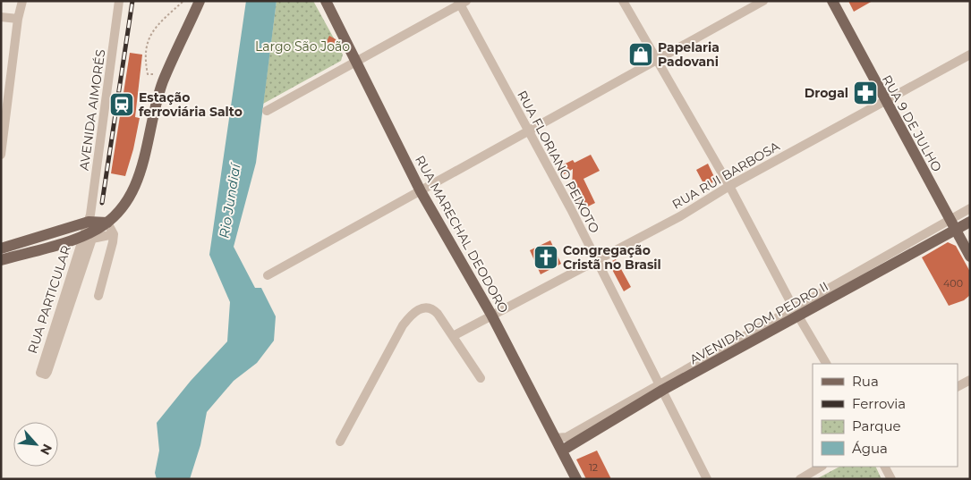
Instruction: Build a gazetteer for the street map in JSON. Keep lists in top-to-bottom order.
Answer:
{
  "streets": {
    "main road": ["RUA 9 DE JULHO", "RUA MARECHAL DEODORO", "AVENIDA DOM PEDRO II"],
    "street": [
      "AVENIDA AIMORÉS",
      "RUA FLORIANO PEIXOTO",
      "RUA RUI BARBOSA",
      "RUA PARTICULAR"
    ]
  },
  "crossings": [
    ["AVENIDA AIMORÉS", "RUA PARTICULAR"],
    ["RUA 9 DE JULHO", "RUA RUI BARBOSA"],
    ["RUA 9 DE JULHO", "AVENIDA DOM PEDRO II"],
    ["RUA FLORIANO PEIXOTO", "RUA RUI BARBOSA"],
    ["RUA FLORIANO PEIXOTO", "AVENIDA DOM PEDRO II"],
    ["RUA RUI BARBOSA", "RUA MARECHAL DEODORO"],
    ["RUA MARECHAL DEODORO", "AVENIDA DOM PEDRO II"]
  ],
  "water": ["Rio Jundiaí"],
  "parks": ["Largo São João"],
  "places": {
    "shop": ["Papelaria Padovani"],
    "pharmacy": ["Drogal"],
    "station": ["Estação ferroviária Salto"],
    "church": ["Congregação Cristã no Brasil"]
  },
  "house_numbers": ["400", "12"],
  "legend": [
    "Rua",
    "Ferrovia",
    "Parque",
    "Água"
  ],
  "north": "bottom right"
}
